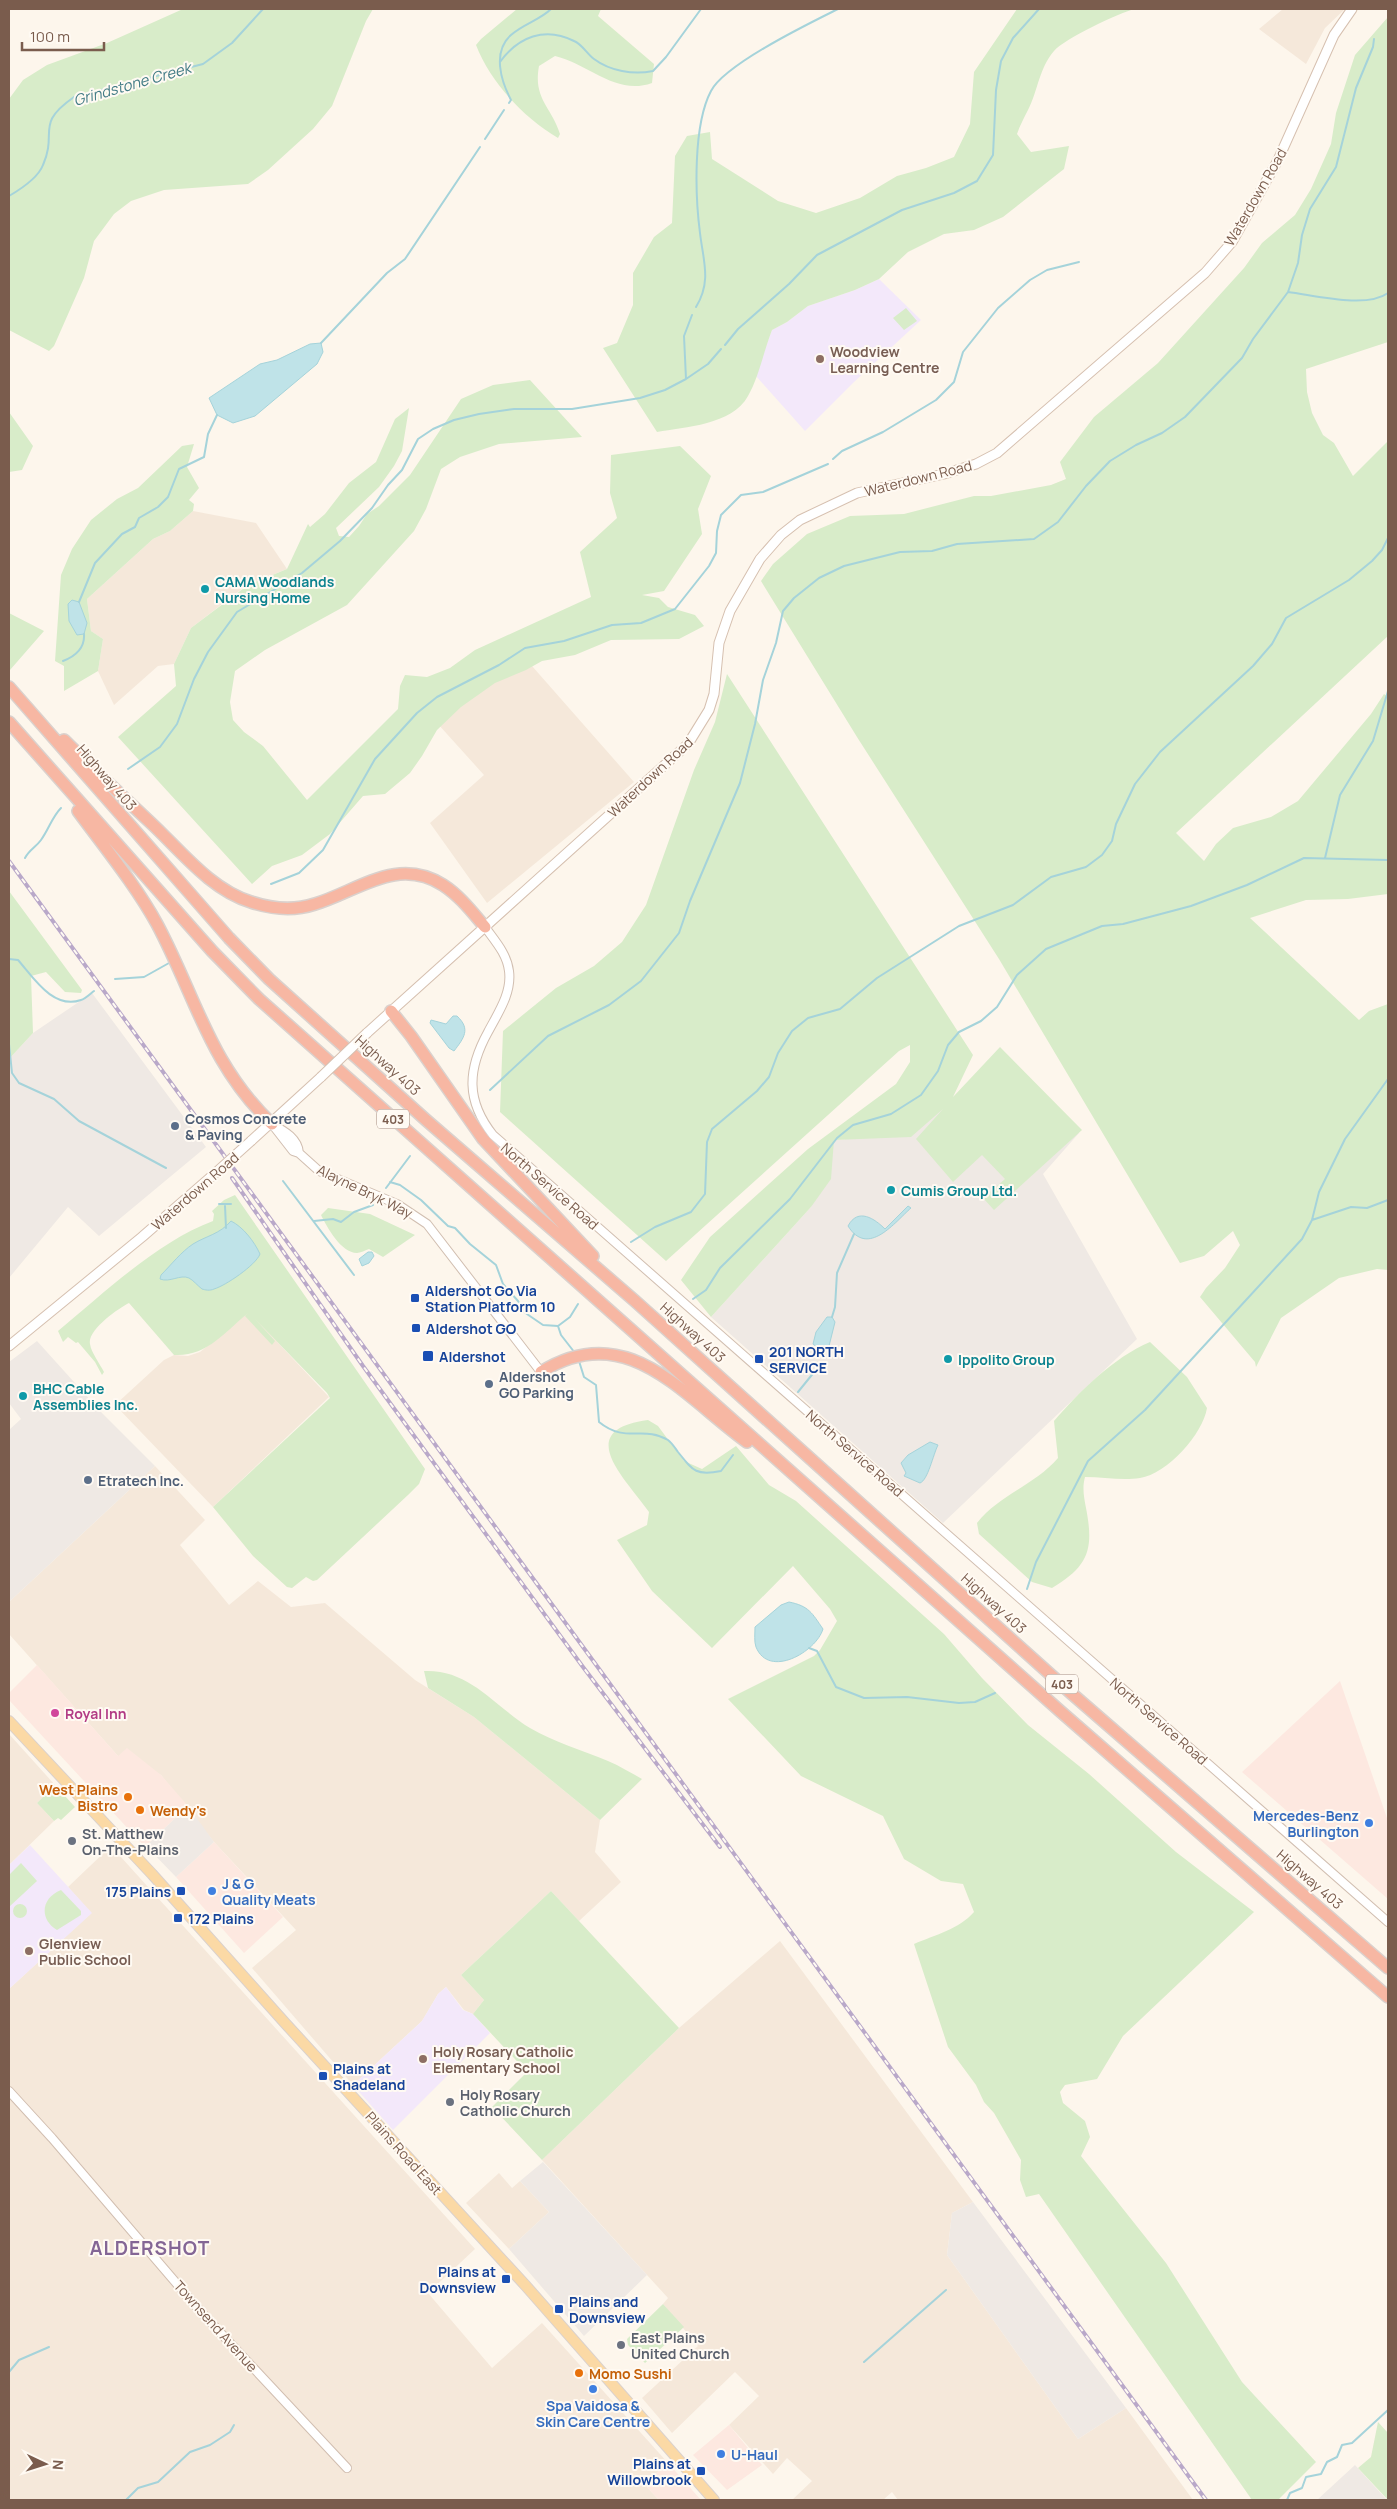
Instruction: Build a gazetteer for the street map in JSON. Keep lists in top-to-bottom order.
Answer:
{
  "streets": {
    "highway": ["Highway 403", "403"],
    "main road": ["Waterdown Road", "Plains Road East"],
    "street": ["North Service Road", "Alayne Bryk Way", "Townsend Avenue"]
  },
  "crossings": [
    ["Waterdown Road", "North Service Road"],
    ["Waterdown Road", "Alayne Bryk Way"]
  ],
  "districts": ["ALDERSHOT"],
  "water": ["Grindstone Creek"],
  "places": {
    "other": [
      "Woodview Learning Centre",
      "CAMA Woodlands Nursing Home",
      "Cosmos Concrete & Paving",
      "Cumis Group Ltd.",
      "Ippolito Group",
      "Aldershot GO Parking",
      "BHC Cable Assemblies Inc.",
      "Etratech Inc.",
      "Royal Inn",
      "West Plains Bistro",
      "Wendy's",
      "Mercedes-Benz Burlington",
      "St. Matthew On-The-Plains",
      "J & G Quality Meats",
      "Glenview Public School",
      "Holy Rosary Catholic Elementary School",
      "Holy Rosary Catholic Church",
      "East Plains United Church",
      "Momo Sushi",
      "Spa Vaidosa & Skin Care Centre",
      "U-Haul"
    ],
    "transit": [
      "Aldershot Go Via Station Platform 10",
      "Aldershot GO",
      "Aldershot",
      "201 NORTH SERVICE",
      "175 Plains",
      "172 Plains",
      "Plains at Shadeland",
      "Plains at Downsview",
      "Plains and Downsview",
      "Plains at Willowbrook"
    ]
  },
  "scale_bar": "100 m",
  "north": "right"
}
